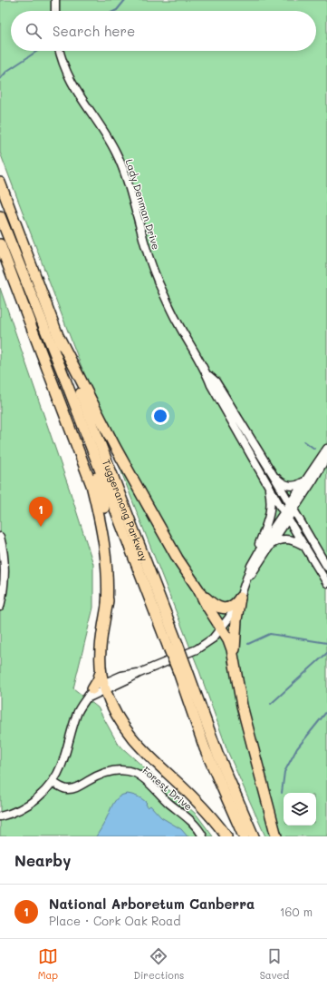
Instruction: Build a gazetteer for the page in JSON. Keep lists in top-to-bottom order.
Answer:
{
  "streets": {
    "highway": ["Tuggeranong Parkway"],
    "street": ["Lady Denman Drive", "Forest Drive"]
  },
  "page": {
    "search": "Search here",
    "pins": "1",
    "heading": "Nearby",
    "list": [
      {
        "mark": "1",
        "name": "National Arboretum Canberra",
        "note": "Place · Cork Oak Road",
        "value": "160 m"
      }
    ],
    "nav": ["Map", "Directions", "Saved"]
  }
}
